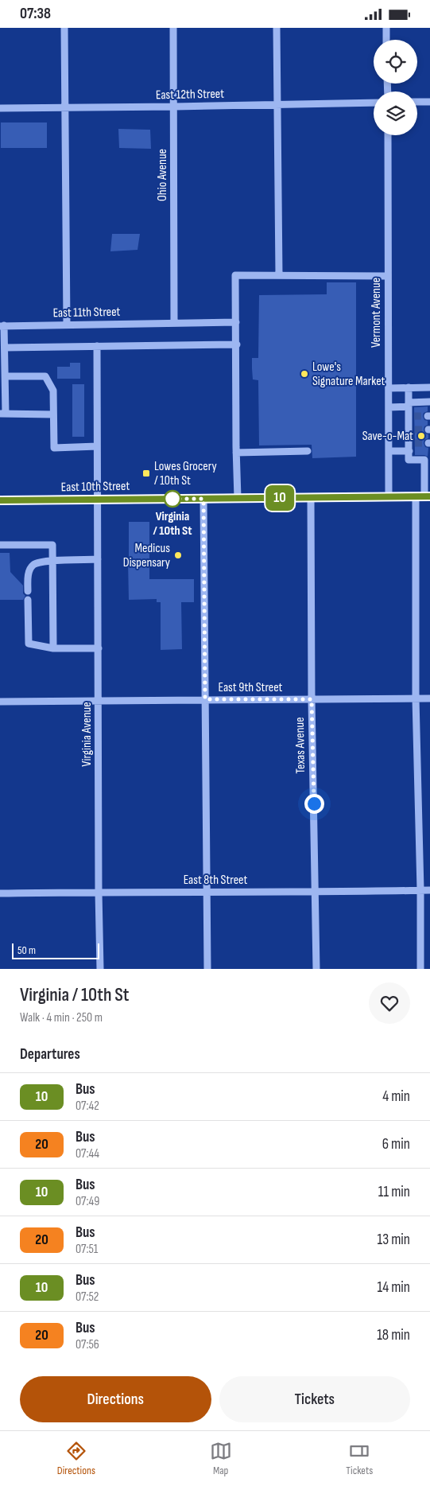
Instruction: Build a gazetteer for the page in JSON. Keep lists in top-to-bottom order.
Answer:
{
  "streets": {
    "main road": ["East 10th Street"],
    "street": [
      "East 12th Street",
      "Ohio Avenue",
      "East 11th Street",
      "Vermont Avenue",
      "East 9th Street",
      "Virginia Avenue",
      "Texas Avenue",
      "East 8th Street"
    ]
  },
  "crossings": [
    ["East 12th Street", "Ohio Avenue"],
    ["Ohio Avenue", "East 11th Street"],
    ["Vermont Avenue", "East 10th Street"],
    ["East 10th Street", "Virginia Avenue"],
    ["East 10th Street", "Texas Avenue"],
    ["East 9th Street", "Virginia Avenue"],
    ["East 9th Street", "Texas Avenue"],
    ["Virginia Avenue", "East 8th Street"],
    ["Texas Avenue", "East 8th Street"]
  ],
  "places": {
    "other": [
      "Lowe's Signature Market",
      "Save-o-Mat",
      "Virginia / 10th St",
      "Medicus Dispensary"
    ],
    "transit": ["Lowes Grocery / 10th St"]
  },
  "lines": ["bus line 10"],
  "scale_bar": "50 m",
  "page": {
    "status": "07:38",
    "on_map": "10",
    "scale": "50 m",
    "heading": [
      ["Virginia / 10th St", "Walk · 4 min · 250 m"],
      "Departures"
    ],
    "list": [
      {
        "mark": "10",
        "name": "Bus",
        "note": "07:42",
        "value": "4 min"
      },
      {
        "mark": "20",
        "name": "Bus",
        "note": "07:44",
        "value": "6 min"
      },
      {
        "mark": "10",
        "name": "Bus",
        "note": "07:49",
        "value": "11 min"
      },
      {
        "mark": "20",
        "name": "Bus",
        "note": "07:51",
        "value": "13 min"
      },
      {
        "mark": "10",
        "name": "Bus",
        "note": "07:52",
        "value": "14 min"
      },
      {
        "mark": "20",
        "name": "Bus",
        "note": "07:56",
        "value": "18 min"
      }
    ],
    "buttons": ["Directions", "Tickets"],
    "tabs": ["Directions", "Map", "Tickets"]
  }
}
